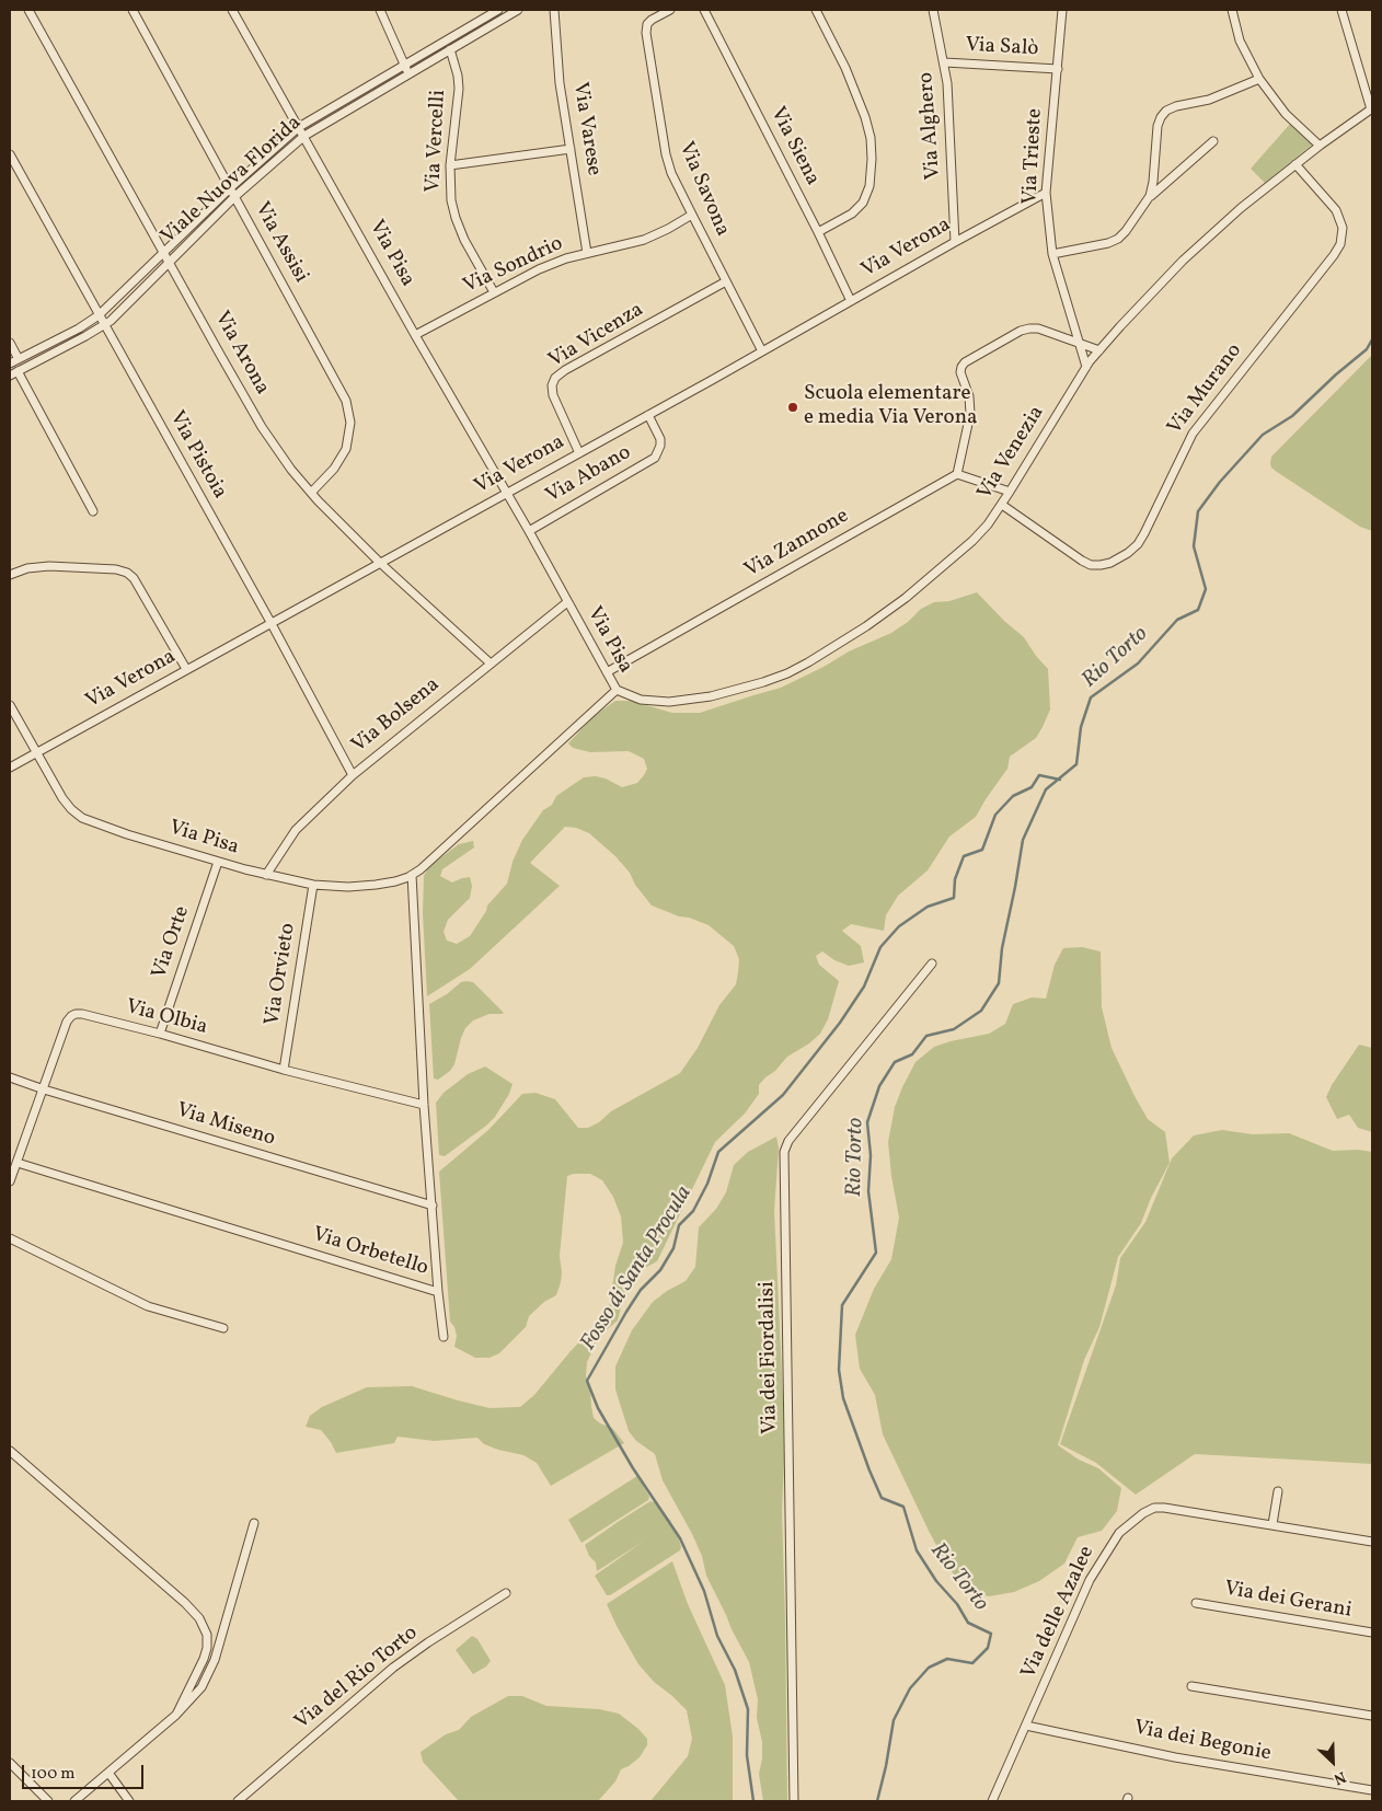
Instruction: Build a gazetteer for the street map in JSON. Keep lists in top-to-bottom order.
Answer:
{
  "streets": {
    "street": [
      "Via Salò",
      "Via Alghero",
      "Via Varese",
      "Via Vercelli",
      "Via Siena",
      "Via Trieste",
      "Viale Nuova Florida",
      "Via Savona",
      "Via Assisi",
      "Via Verona",
      "Via Pisa",
      "Via Sondrio",
      "Via Vicenza",
      "Via Arona",
      "Via Murano",
      "Via Venezia",
      "Via Pistoia",
      "Via Abano",
      "Via Zannone",
      "Via Bolsena",
      "Via Orte",
      "Via Orvieto",
      "Via Olbia",
      "Via Miseno",
      "Via Orbetello",
      "Via dei Fiordalisi",
      "Via dei Gerani",
      "Via delle Azalee",
      "Via del Rio Torto",
      "Via dei Begonie"
    ]
  },
  "crossings": [
    ["Via Salò", "Via Alghero"],
    ["Via Salò", "Via Trieste"],
    ["Via Alghero", "Via Verona"],
    ["Via Varese", "Via Sondrio"],
    ["Via Vercelli", "Viale Nuova Florida"],
    ["Via Vercelli", "Via Sondrio"],
    ["Via Siena", "Via Verona"],
    ["Via Trieste", "Via Verona"],
    ["Via Trieste", "Via Venezia"],
    ["Viale Nuova Florida", "Via Assisi"],
    ["Viale Nuova Florida", "Via Pisa"],
    ["Viale Nuova Florida", "Via Arona"],
    ["Viale Nuova Florida", "Via Pistoia"],
    ["Via Savona", "Via Verona"],
    ["Via Savona", "Via Sondrio"],
    ["Via Savona", "Via Vicenza"],
    ["Via Assisi", "Via Arona"],
    ["Via Verona", "Via Pisa"],
    ["Via Verona", "Via Vicenza"],
    ["Via Verona", "Via Arona"],
    ["Via Verona", "Via Pistoia"],
    ["Via Verona", "Via Abano"],
    ["Via Pisa", "Via Sondrio"],
    ["Via Pisa", "Via Venezia"],
    ["Via Pisa", "Via Abano"],
    ["Via Pisa", "Via Zannone"],
    ["Via Pisa", "Via Bolsena"],
    ["Via Pisa", "Via Orte"],
    ["Via Pisa", "Via Orvieto"],
    ["Via Pisa", "Via Orbetello"],
    ["Via Arona", "Via Bolsena"],
    ["Via Murano", "Via Venezia"],
    ["Via Pistoia", "Via Bolsena"],
    ["Via Orte", "Via Olbia"],
    ["Via Orvieto", "Via Olbia"],
    ["Via Olbia", "Via Miseno"],
    ["Via Olbia", "Via Orbetello"],
    ["Via Miseno", "Via Orbetello"],
    ["Via delle Azalee", "Via dei Begonie"]
  ],
  "water": ["Rio Torto", "Fosso di Santa Procula"],
  "places": ["Scuola elementare e media Via Verona"],
  "scale_bar": "100 m",
  "north": "bottom right"
}
